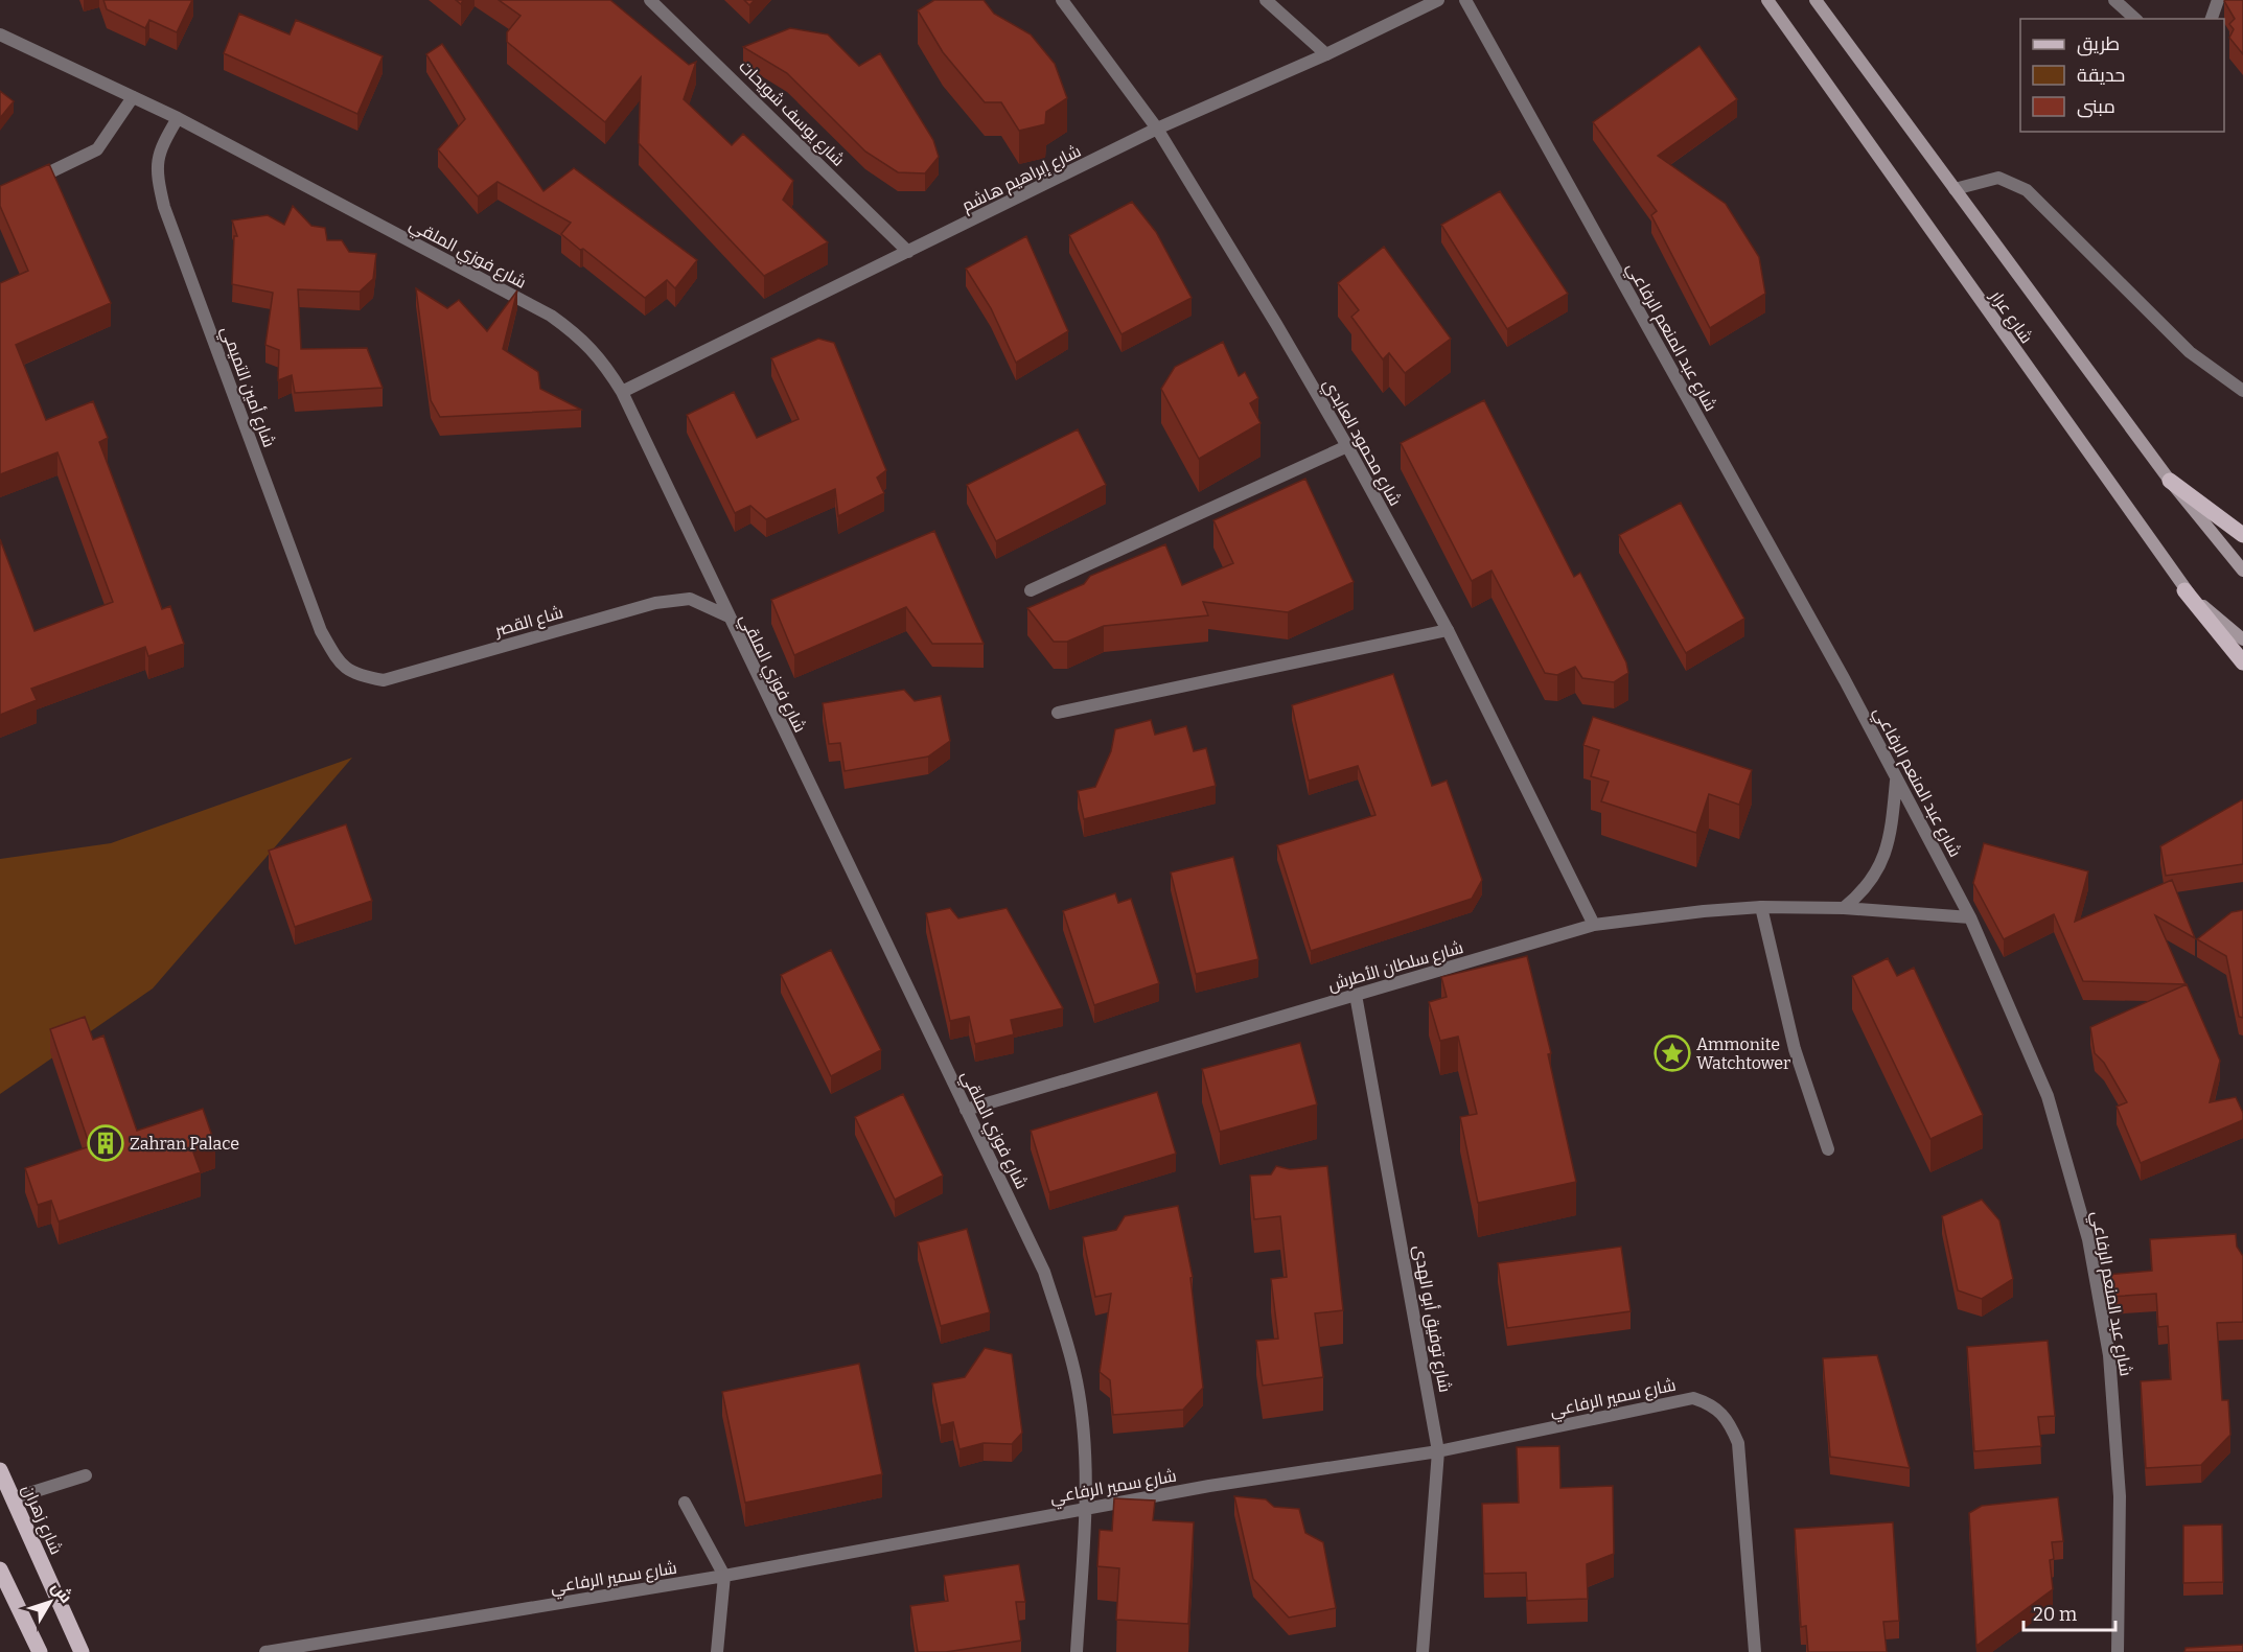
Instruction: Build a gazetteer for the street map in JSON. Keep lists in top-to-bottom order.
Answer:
{
  "streets": {
    "main road": ["شارع عرار", "شارع زهران"],
    "street": [
      "شارع يوسف شويحات",
      "شارع إبراهيم هاشم",
      "شارع فوزي الملقي",
      "شارع عبد المنعم الرفاعي",
      "شارع أمين التميمي",
      "شارع محمود العابدي",
      "شاع القصر",
      "شارع سلطان الأطرش",
      "شارع توفيق أبو الهدى",
      "شارع سمير الرفاعي"
    ]
  },
  "crossings": [
    ["شارع يوسف شويحات", "شارع إبراهيم هاشم"],
    ["شارع إبراهيم هاشم", "شارع فوزي الملقي"],
    ["شارع إبراهيم هاشم", "شارع محمود العابدي"],
    ["شارع فوزي الملقي", "شارع أمين التميمي"],
    ["شارع فوزي الملقي", "شاع القصر"],
    ["شارع فوزي الملقي", "شارع سلطان الأطرش"],
    ["شارع فوزي الملقي", "شارع سمير الرفاعي"],
    ["شارع عبد المنعم الرفاعي", "شارع سلطان الأطرش"],
    ["شارع أمين التميمي", "شاع القصر"],
    ["شارع محمود العابدي", "شارع سلطان الأطرش"],
    ["شارع سلطان الأطرش", "شارع توفيق أبو الهدى"],
    ["شارع توفيق أبو الهدى", "شارع سمير الرفاعي"]
  ],
  "places": {
    "place": ["Ammonite Watchtower"],
    "building": ["Zahran Palace"]
  },
  "legend": ["طريق", "حديقة", "مبنى"],
  "scale_bar": "20 m",
  "north": "top right"
}
